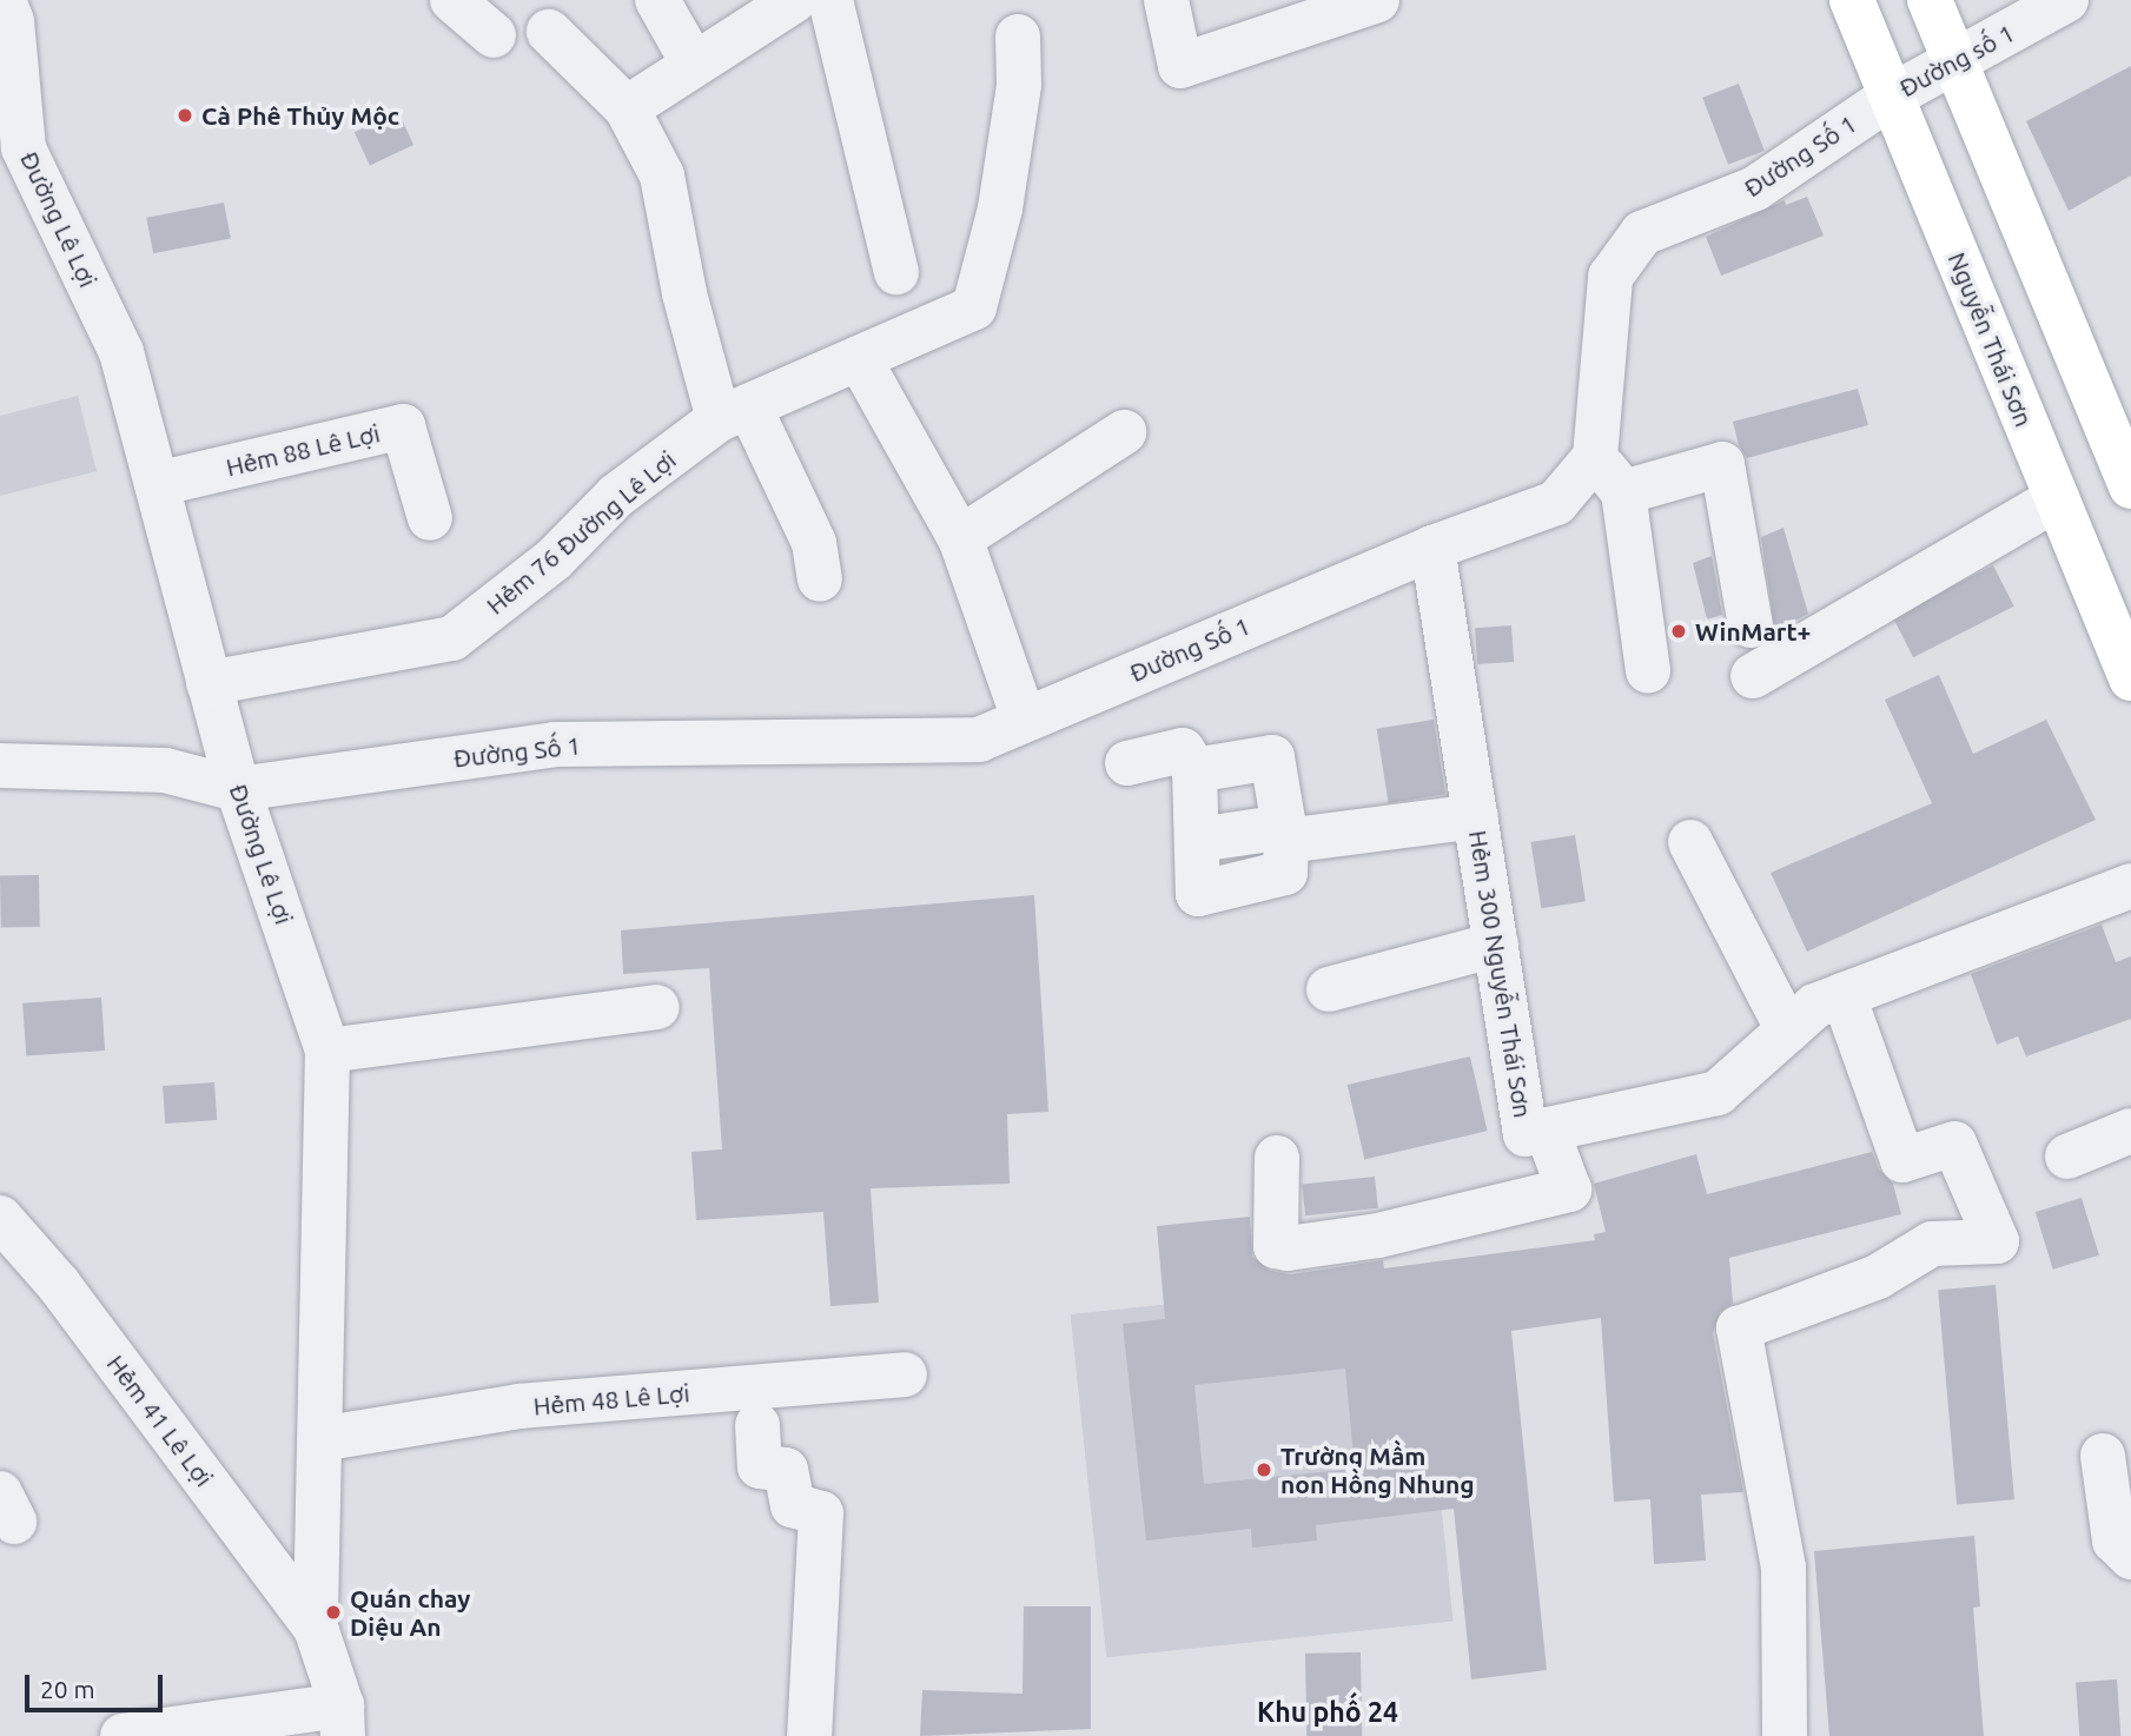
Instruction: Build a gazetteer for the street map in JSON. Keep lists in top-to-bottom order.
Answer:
{
  "streets": {
    "main road": ["Nguyễn Thái Sơn"],
    "street": [
      "Đường số 1",
      "Đường Số 1",
      "Đường Lê Lợi",
      "Hẻm 88 Lê Lợi",
      "Hẻm 76 Đường Lê Lợi",
      "Hẻm 300 Nguyễn Thái Sơn",
      "Hẻm 48 Lê Lợi",
      "Hẻm 41 Lê Lợi"
    ]
  },
  "crossings": [
    ["Đường số 1", "Đường Số 1"],
    ["Đường số 1", "Nguyễn Thái Sơn"],
    ["Đường Số 1", "Đường Lê Lợi"],
    ["Đường Số 1", "Nguyễn Thái Sơn"],
    ["Đường Số 1", "Hẻm 300 Nguyễn Thái Sơn"],
    ["Đường Lê Lợi", "Hẻm 88 Lê Lợi"],
    ["Đường Lê Lợi", "Hẻm 76 Đường Lê Lợi"],
    ["Đường Lê Lợi", "Hẻm 48 Lê Lợi"],
    ["Đường Lê Lợi", "Hẻm 41 Lê Lợi"]
  ],
  "districts": ["Khu phố 24"],
  "places": [
    "Cà Phê Thủy Mộc",
    "WinMart+",
    "Trường Mầm non Hồng Nhung",
    "Quán chay Diệu An"
  ],
  "scale_bar": "20 m"
}
